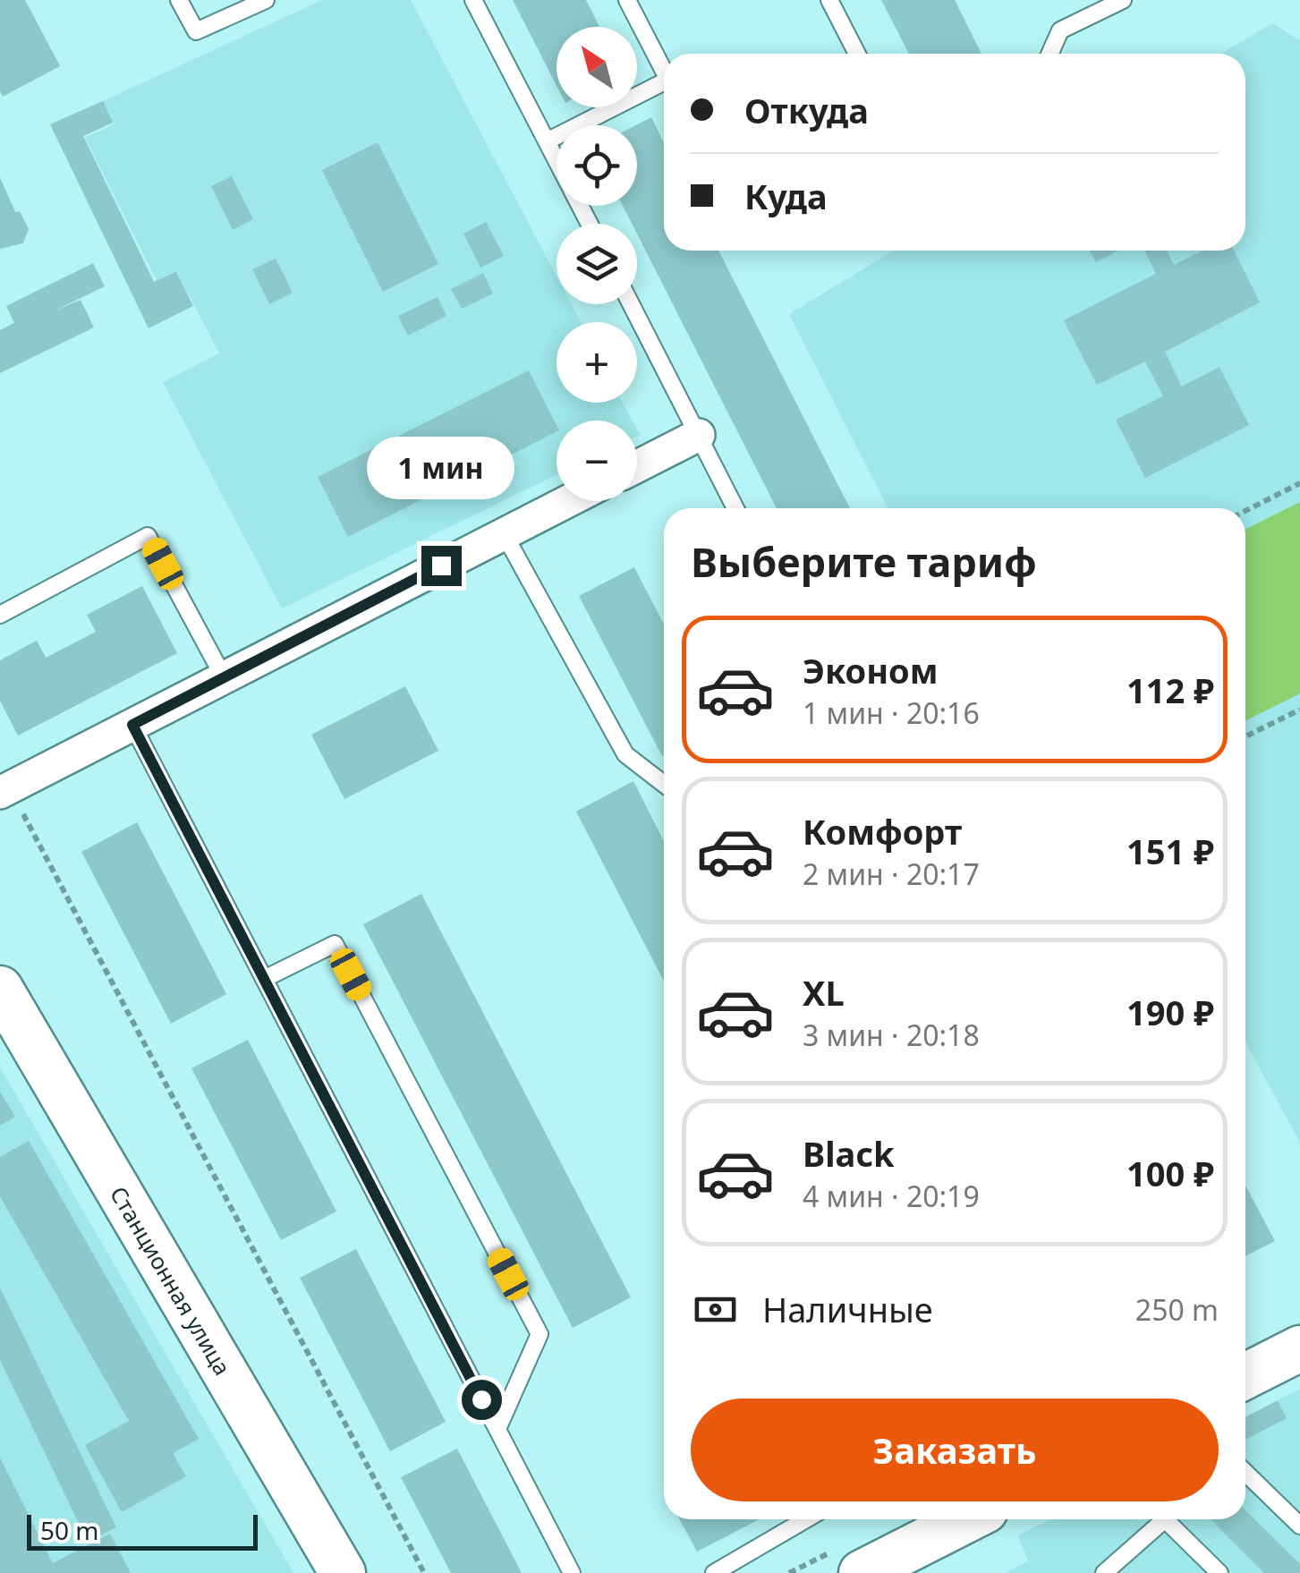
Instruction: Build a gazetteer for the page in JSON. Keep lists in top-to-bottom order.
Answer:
{
  "streets": {
    "main road": ["Станционная улица"]
  },
  "scale_bar": "50 m",
  "north": "top left",
  "page": {
    "map_buttons": ["+", "−"],
    "banner": ["Откуда", "Куда"],
    "bubble": "1 мин",
    "heading": "Выберите тариф",
    "list": [
      {
        "name": "Эконом",
        "note": "1 мин · 20:16",
        "value": "112 ₽"
      },
      {
        "name": "Комфорт",
        "note": "2 мин · 20:17",
        "value": "151 ₽"
      },
      {
        "name": "XL",
        "note": "3 мин · 20:18",
        "value": "190 ₽"
      },
      {
        "name": "Black",
        "note": "4 мин · 20:19",
        "value": "100 ₽"
      }
    ],
    "pay": ["Наличные", "250 m"],
    "buttons": "Заказать",
    "scale": "50 m"
  }
}
